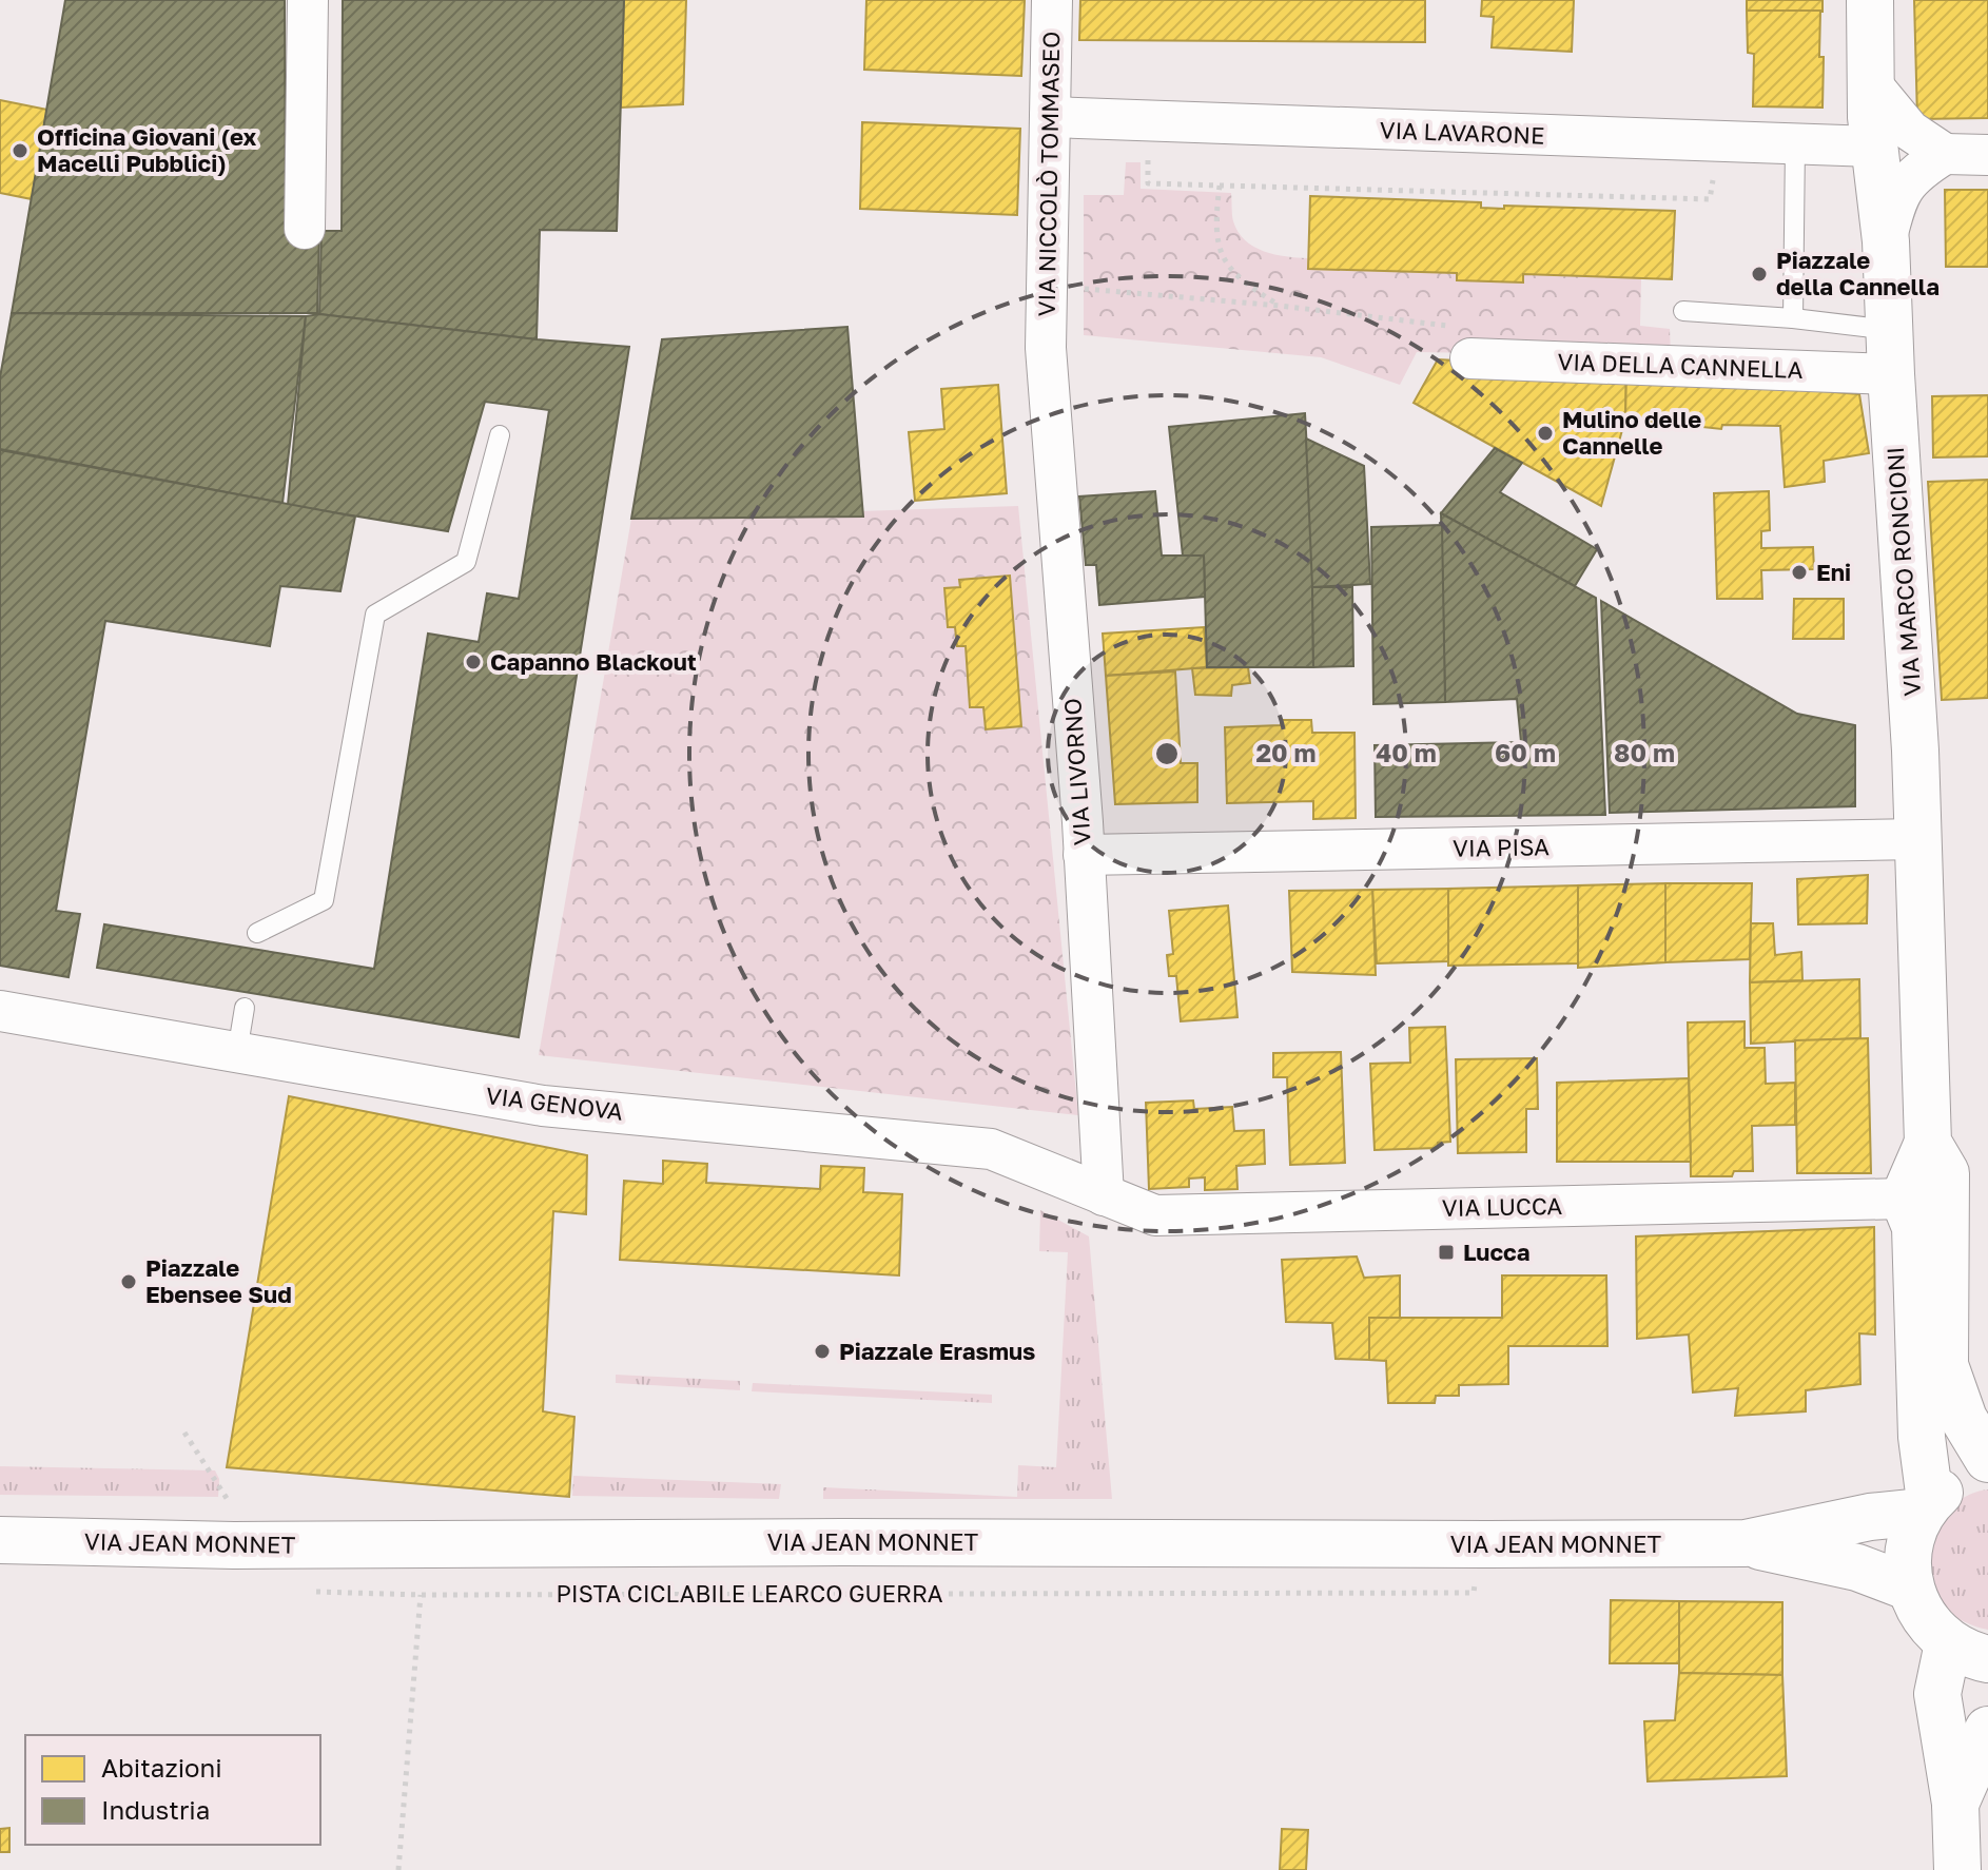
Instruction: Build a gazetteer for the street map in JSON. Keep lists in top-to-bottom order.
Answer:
{
  "streets": {
    "street": [
      "VIA LAVARONE",
      "VIA NICCOLÒ TOMMASEO",
      "VIA DELLA CANNELLA",
      "VIA MARCO RONCIONI",
      "VIA LIVORNO",
      "VIA PISA",
      "VIA GENOVA",
      "VIA LUCCA",
      "VIA JEAN MONNET"
    ],
    "path": ["PISTA CICLABILE LEARCO GUERRA"]
  },
  "crossings": [
    ["VIA LAVARONE", "VIA NICCOLÒ TOMMASEO"],
    ["VIA LAVARONE", "VIA MARCO RONCIONI"],
    ["VIA NICCOLÒ TOMMASEO", "VIA LIVORNO"],
    ["VIA DELLA CANNELLA", "VIA MARCO RONCIONI"],
    ["VIA MARCO RONCIONI", "VIA PISA"],
    ["VIA MARCO RONCIONI", "VIA LUCCA"],
    ["VIA LIVORNO", "VIA PISA"],
    ["VIA LIVORNO", "VIA GENOVA"],
    ["VIA LIVORNO", "VIA LUCCA"],
    ["VIA GENOVA", "VIA LUCCA"]
  ],
  "places": {
    "other": [
      "Officina Giovani (ex Macelli Pubblici)",
      "Piazzale della Cannella",
      "Mulino delle Cannelle",
      "Eni",
      "Capanno Blackout",
      "Piazzale Ebensee Sud",
      "Piazzale Erasmus"
    ],
    "transit": ["Lucca"]
  },
  "legend": ["Abitazioni", "Industria"],
  "rings": [
    "20 m",
    "40 m",
    "60 m",
    "80 m"
  ]
}
